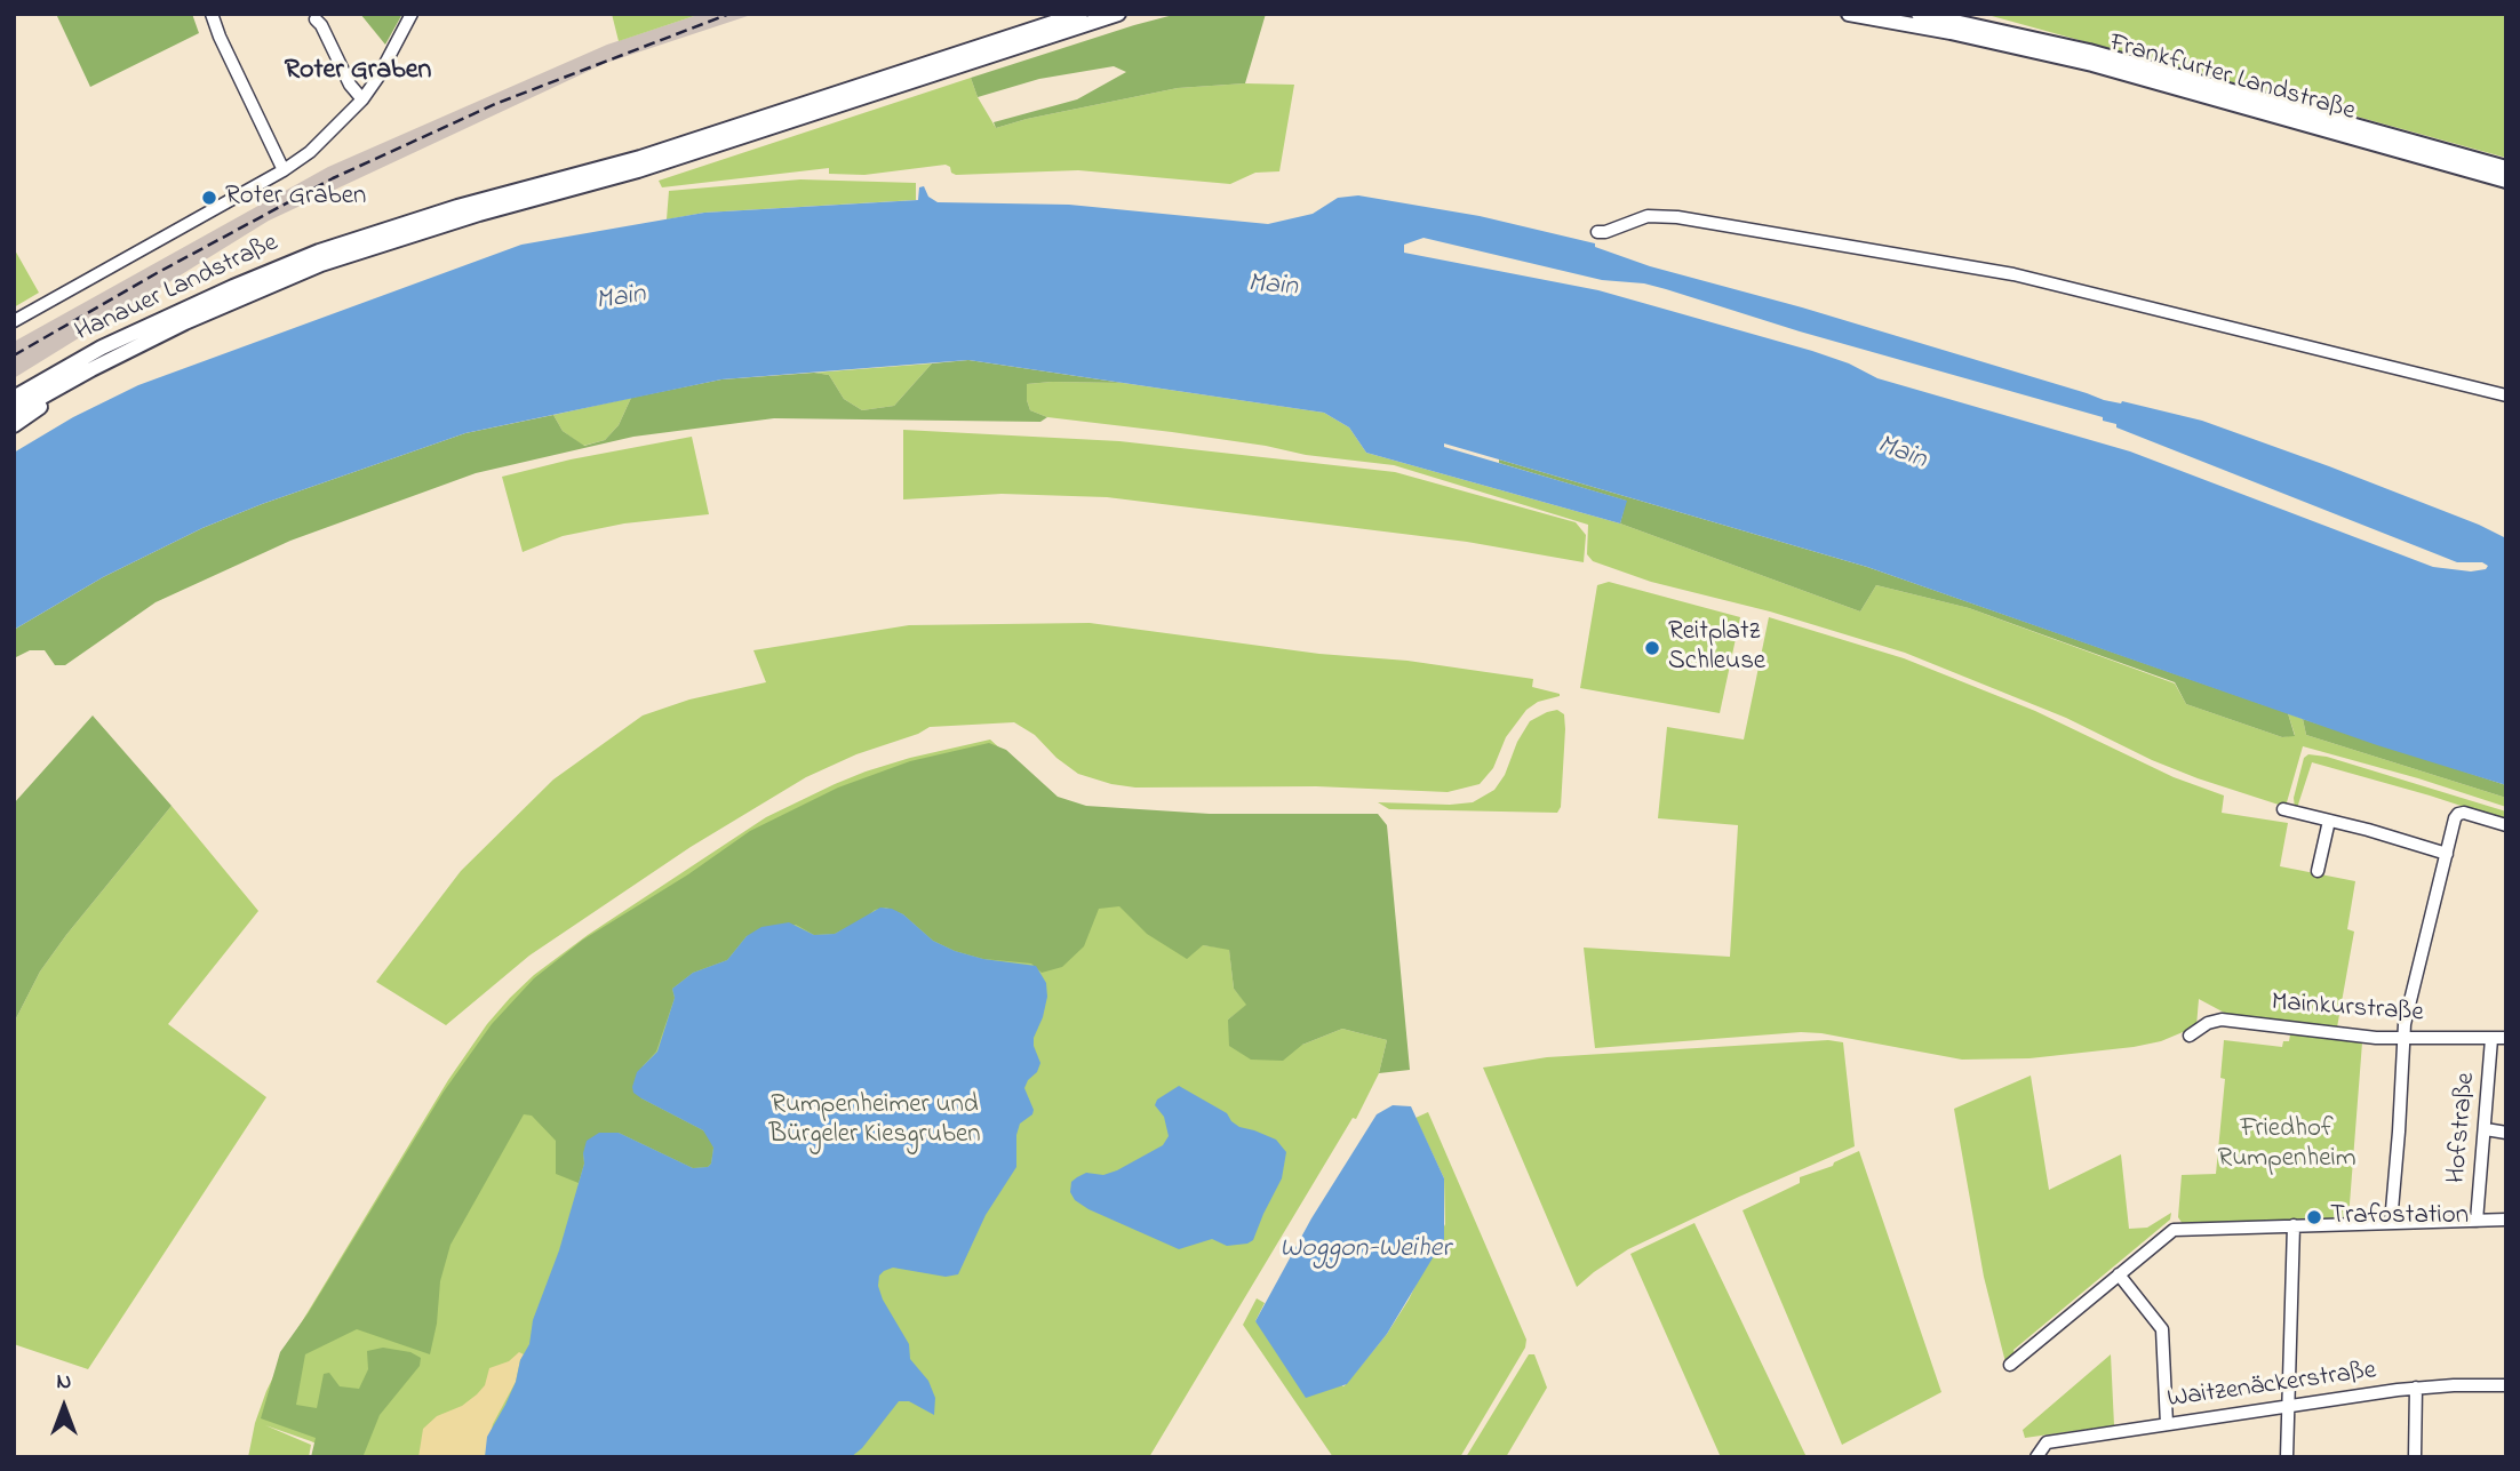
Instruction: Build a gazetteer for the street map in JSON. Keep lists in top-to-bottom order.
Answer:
{
  "streets": {
    "main road": ["Frankfurter Landstraße", "Hanauer Landstraße"],
    "street": ["Mainkurstraße", "Hofstraße", "Waitzenäckerstraße"]
  },
  "crossings": [
    ["Mainkurstraße", "Hofstraße"]
  ],
  "districts": ["Roter Graben"],
  "water": ["Main", "Woggon-Weiher"],
  "parks": ["Rumpenheimer und Bürgeler Kiesgruben", "Friedhof Rumpenheim"],
  "places": ["Roter Graben", "Reitplatz Schleuse", "Trafostation"],
  "north": "top"
}
